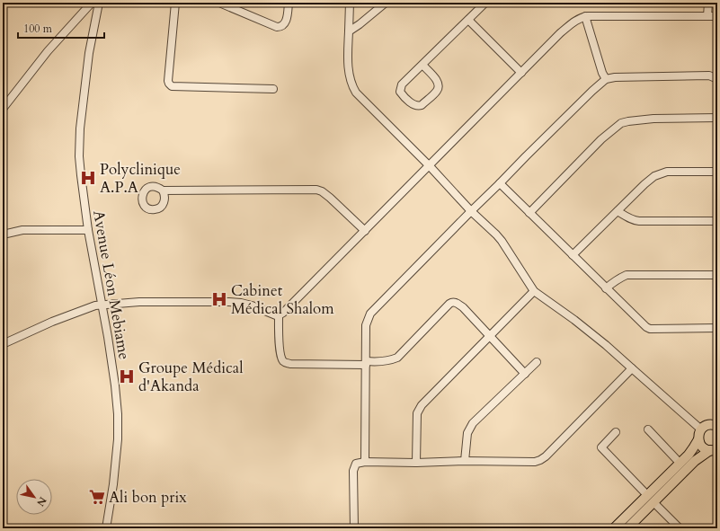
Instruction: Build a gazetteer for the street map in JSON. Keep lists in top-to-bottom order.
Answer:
{
  "streets": {
    "street": ["Avenue Léon Mebiame"]
  },
  "places": {
    "hospital": ["Polyclinique A.P.A", "Cabinet Médical Shalom", "Groupe Médical d'Akanda"],
    "supermarket": ["Ali bon prix"]
  },
  "scale_bar": "100 m",
  "north": "bottom right"
}
